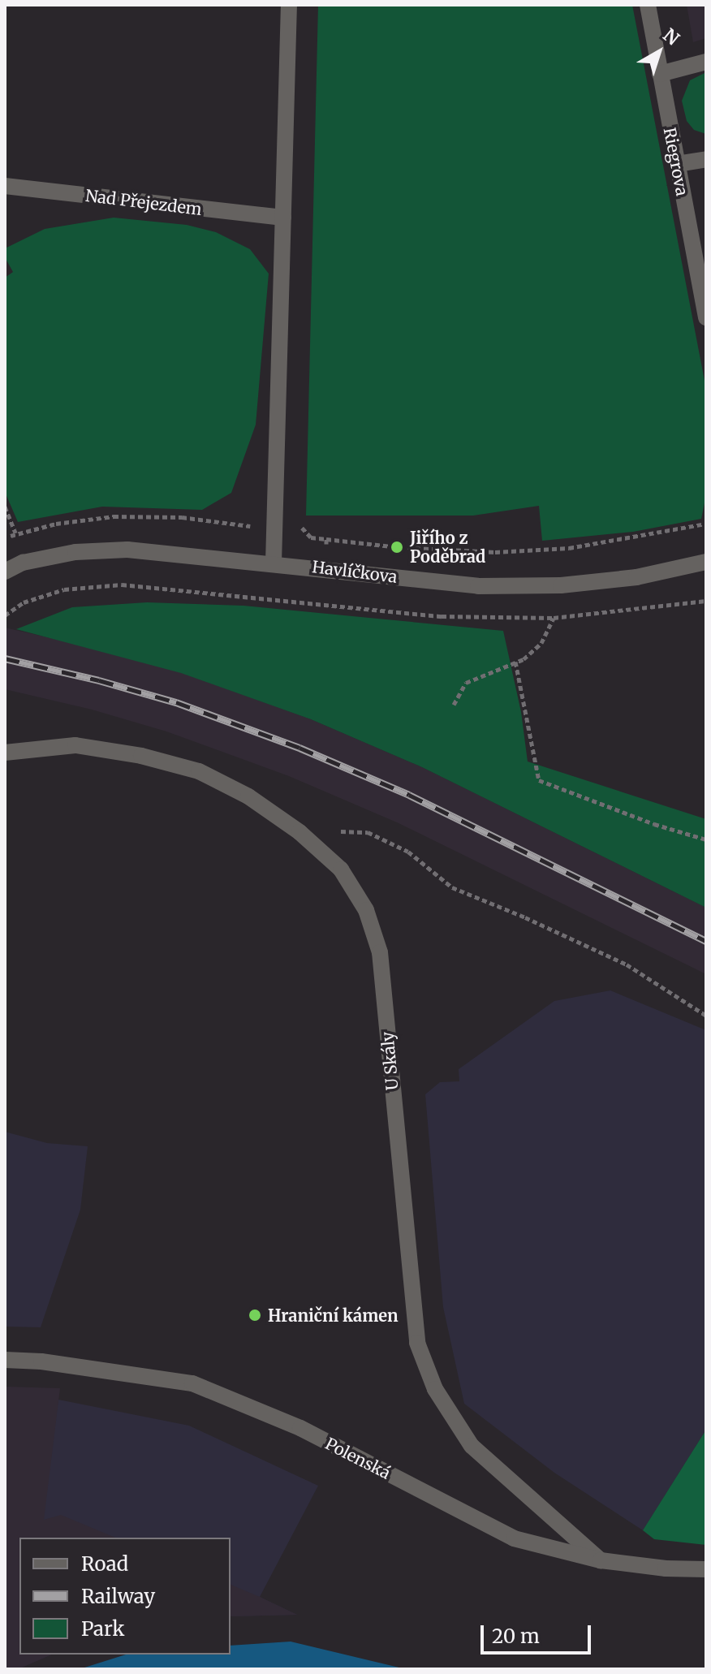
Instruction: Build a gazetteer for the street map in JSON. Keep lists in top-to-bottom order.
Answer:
{
  "streets": {
    "street": [
      "Riegrova",
      "Nad Přejezdem",
      "Havlíčkova",
      "U Skály",
      "Polenská"
    ]
  },
  "crossings": [
    ["U Skály", "Polenská"]
  ],
  "places": ["Jiřího z Poděbrad", "Hraniční kámen"],
  "legend": ["Road", "Railway", "Park"],
  "scale_bar": "20 m",
  "north": "top right"
}
